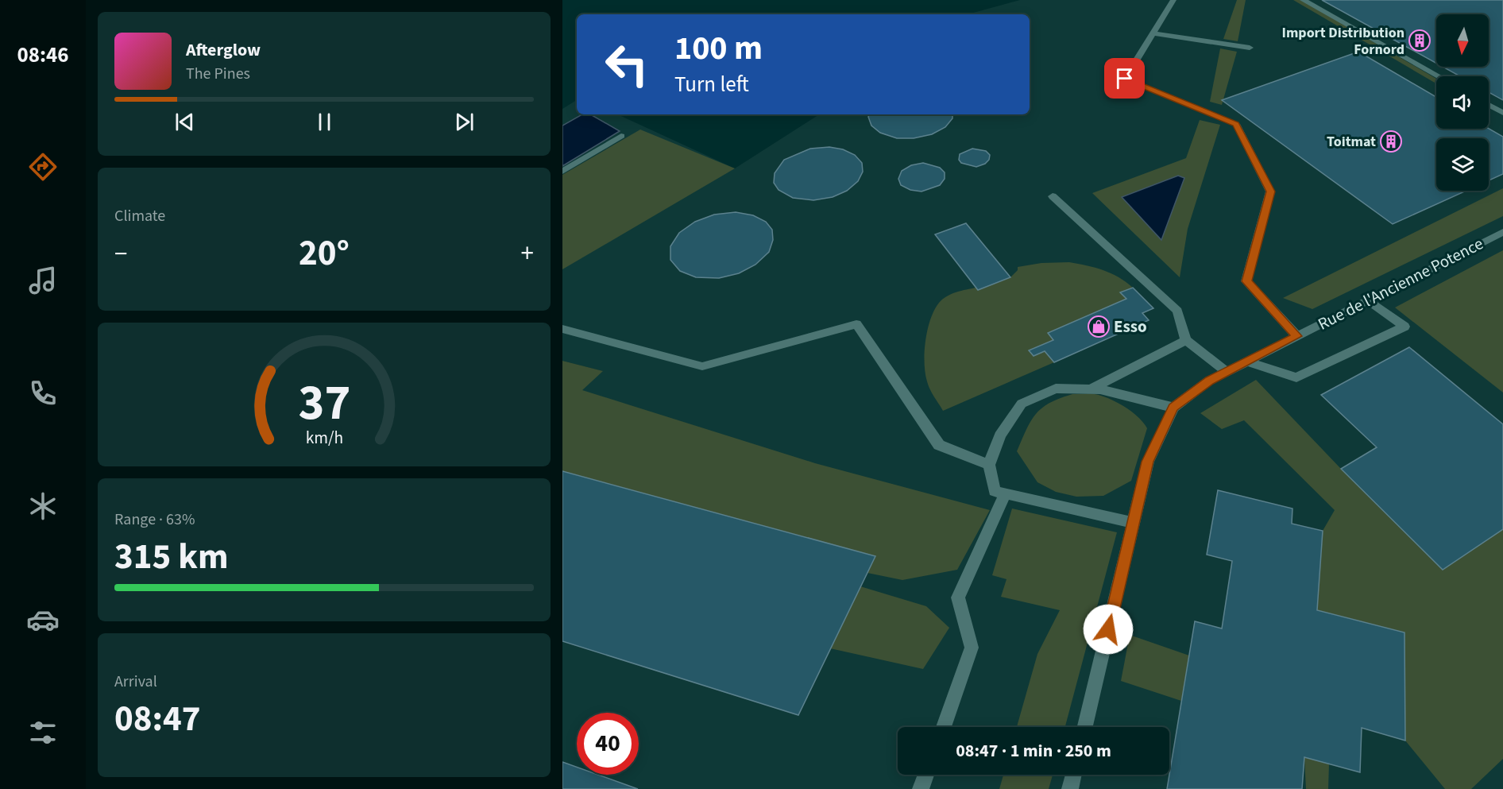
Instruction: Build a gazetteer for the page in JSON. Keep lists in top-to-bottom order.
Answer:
{
  "streets": {
    "street": ["Rue de l'Ancienne Potence"]
  },
  "places": {
    "building": ["Import Distribution Fornord", "Toitmat"],
    "shop": ["Esso"]
  },
  "north": "bottom",
  "page": {
    "tabs": "08:46",
    "turn": ["100 m", "Turn left"],
    "song": ["Afterglow", "The Pines"],
    "tile": [
      "Climate",
      ["Range · 63%", "315 km"],
      ["Arrival", "08:47"]
    ],
    "heat": ["−", "20°", "+"],
    "limit": "40",
    "trip": "08:47 · 1 min · 250 m",
    "gauge": ["37", "km/h"]
  }
}
